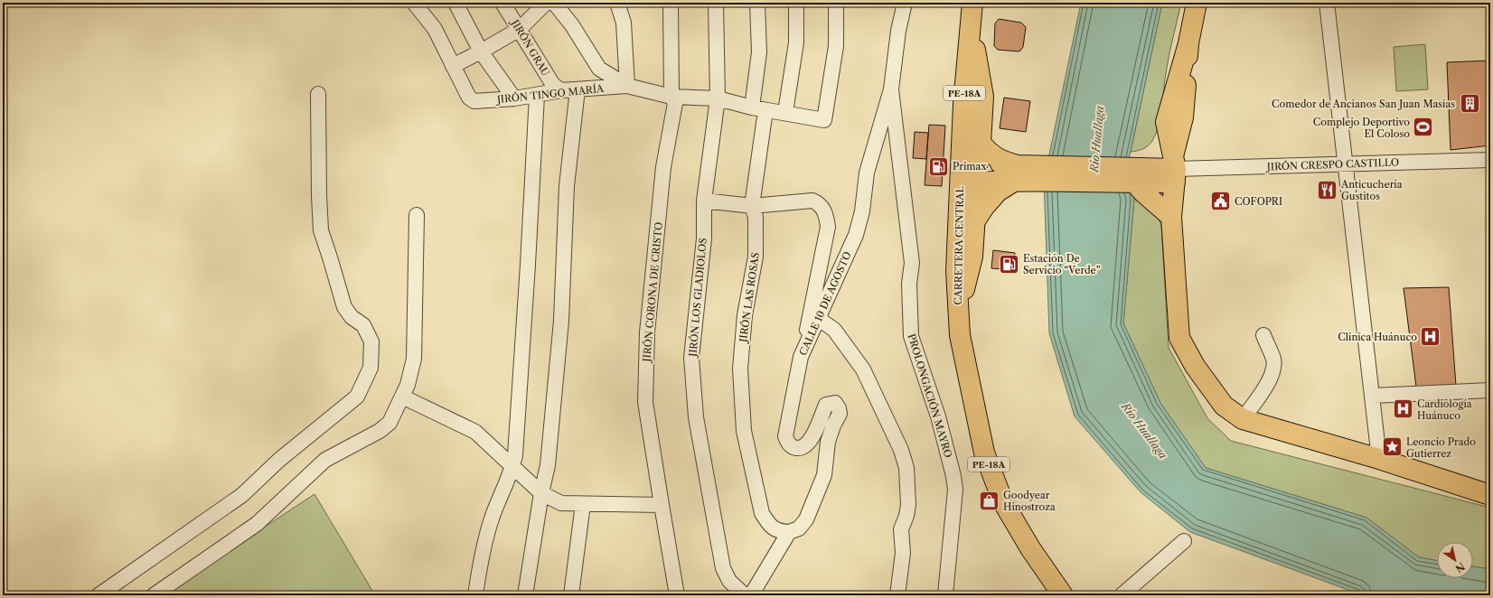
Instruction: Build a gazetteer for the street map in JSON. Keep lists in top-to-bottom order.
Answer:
{
  "streets": {
    "main road": ["PE-18A", "CARRETERA CENTRAL"],
    "street": [
      "JIRÓN GRAU",
      "JIRÓN TINGO MARÍA",
      "JIRÓN CRESPO CASTILLO",
      "JIRÓN CORONA DE CRISTO",
      "JIRÓN LOS GLADIOLOS",
      "JIRÓN LAS ROSAS",
      "CALLE 10 DE AGOSTO",
      "PROLONGACIÓN MAYRO"
    ]
  },
  "crossings": [
    ["JIRÓN GRAU", "JIRÓN TINGO MARÍA"],
    ["PE-18A", "CARRETERA CENTRAL"],
    ["JIRÓN TINGO MARÍA", "JIRÓN CORONA DE CRISTO"],
    ["JIRÓN TINGO MARÍA", "JIRÓN LOS GLADIOLOS"],
    ["JIRÓN TINGO MARÍA", "JIRÓN LAS ROSAS"],
    ["JIRÓN LAS ROSAS", "CALLE 10 DE AGOSTO"],
    ["CALLE 10 DE AGOSTO", "PROLONGACIÓN MAYRO"]
  ],
  "water": ["Río Huallaga"],
  "places": {
    "building": ["Comedor de Ancianos San Juan Masias"],
    "sports": ["Complejo Deportivo El Coloso"],
    "fuel station": ["Primax", "Estación De Servicio “Verde”"],
    "restaurant": ["Anticuchería Gustitos"],
    "public building": ["COFOPRI"],
    "hospital": ["Clinica Huánuco", "Cardiología Huánuco"],
    "place": ["Leoncio Prado Gutierrez"],
    "shop": ["Goodyear Hinostroza"]
  },
  "north": "bottom right"
}
